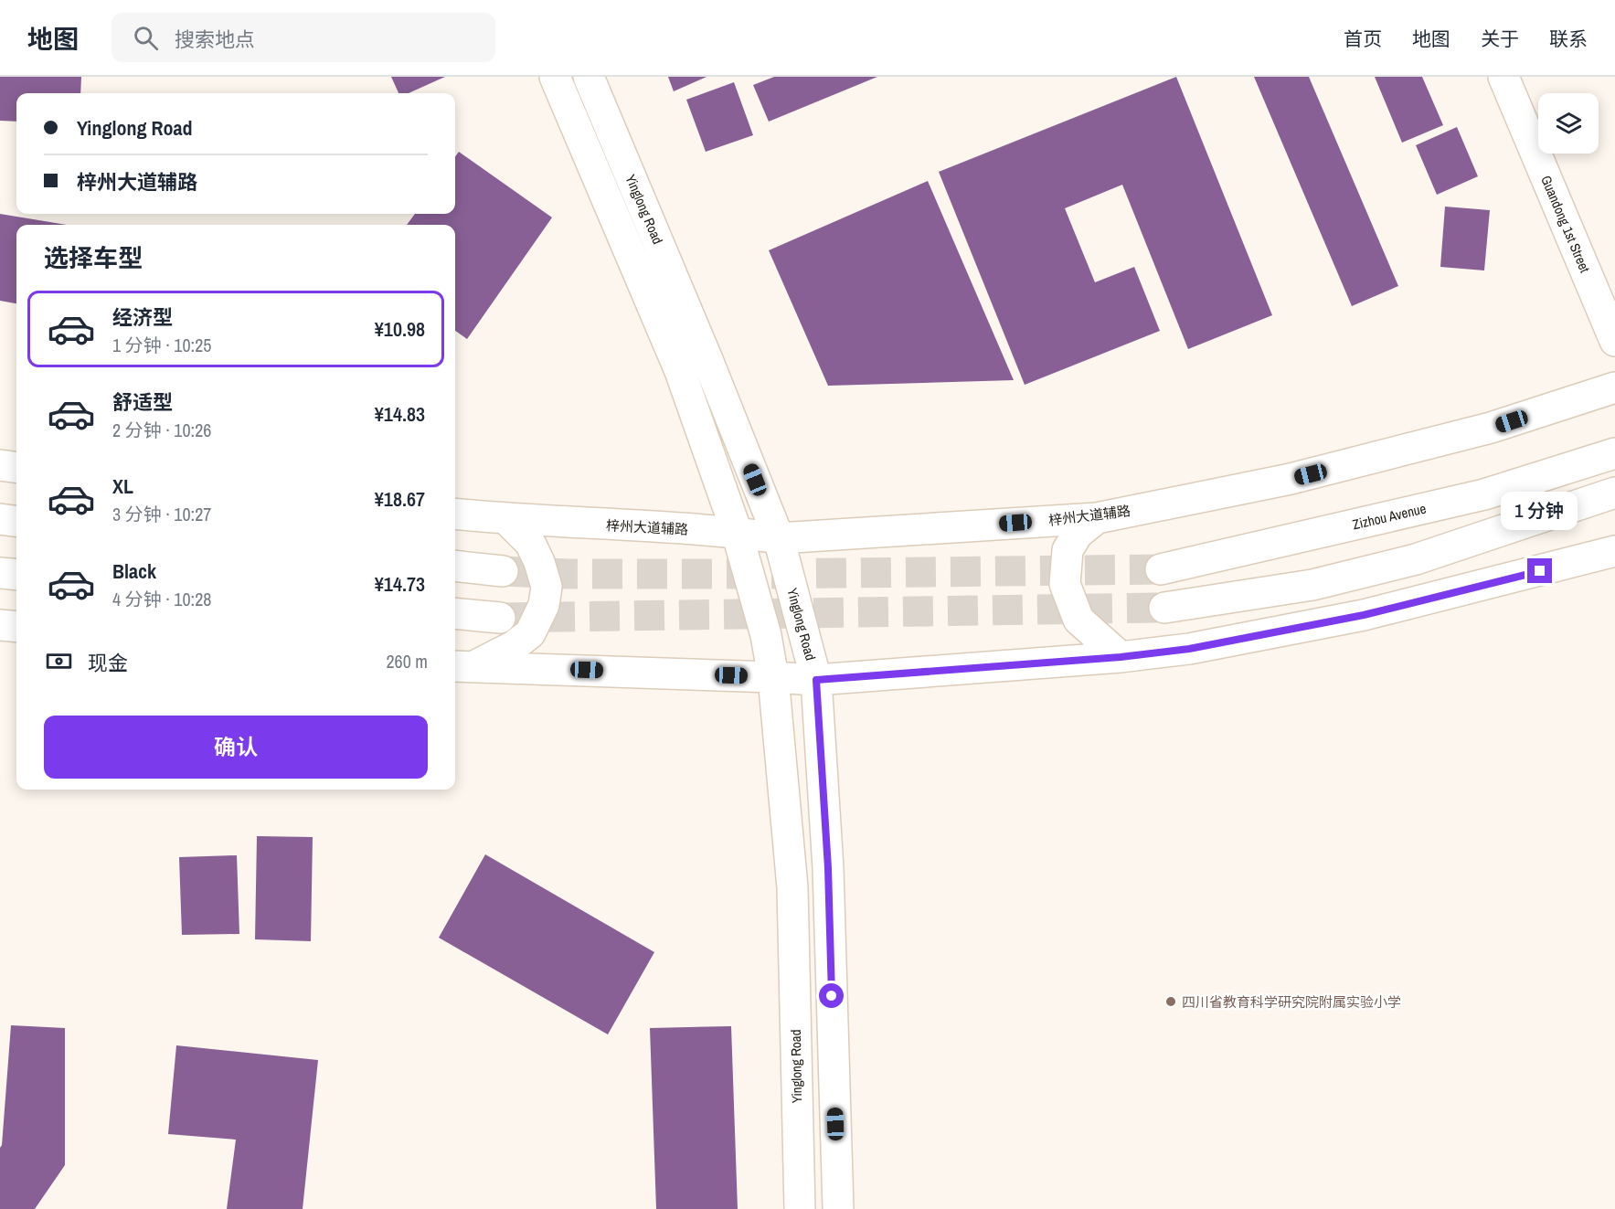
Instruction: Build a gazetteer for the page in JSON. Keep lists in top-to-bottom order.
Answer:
{
  "streets": {
    "main road": [
      "Yinglong Road",
      "Guandong 1st Street",
      "梓州大道辅路",
      "Zizhou Avenue"
    ]
  },
  "crossings": [
    ["Yinglong Road", "梓州大道辅路"]
  ],
  "places": ["四川省教育科学研究院附属实验小学"],
  "page": {
    "header": "地图",
    "search": "搜索地点",
    "nav": [
      "首页",
      "地图",
      "关于",
      "联系"
    ],
    "banner": ["Yinglong Road", "梓州大道辅路"],
    "heading": "选择车型",
    "list": [
      {
        "name": "经济型",
        "note": "1 分钟 · 10:25",
        "value": "¥10.98"
      },
      {
        "name": "舒适型",
        "note": "2 分钟 · 10:26",
        "value": "¥14.83"
      },
      {
        "name": "XL",
        "note": "3 分钟 · 10:27",
        "value": "¥18.67"
      },
      {
        "name": "Black",
        "note": "4 分钟 · 10:28",
        "value": "¥14.73"
      }
    ],
    "bubble": "1 分钟",
    "pay": ["现金", "260 m"],
    "buttons": "确认"
  }
}
